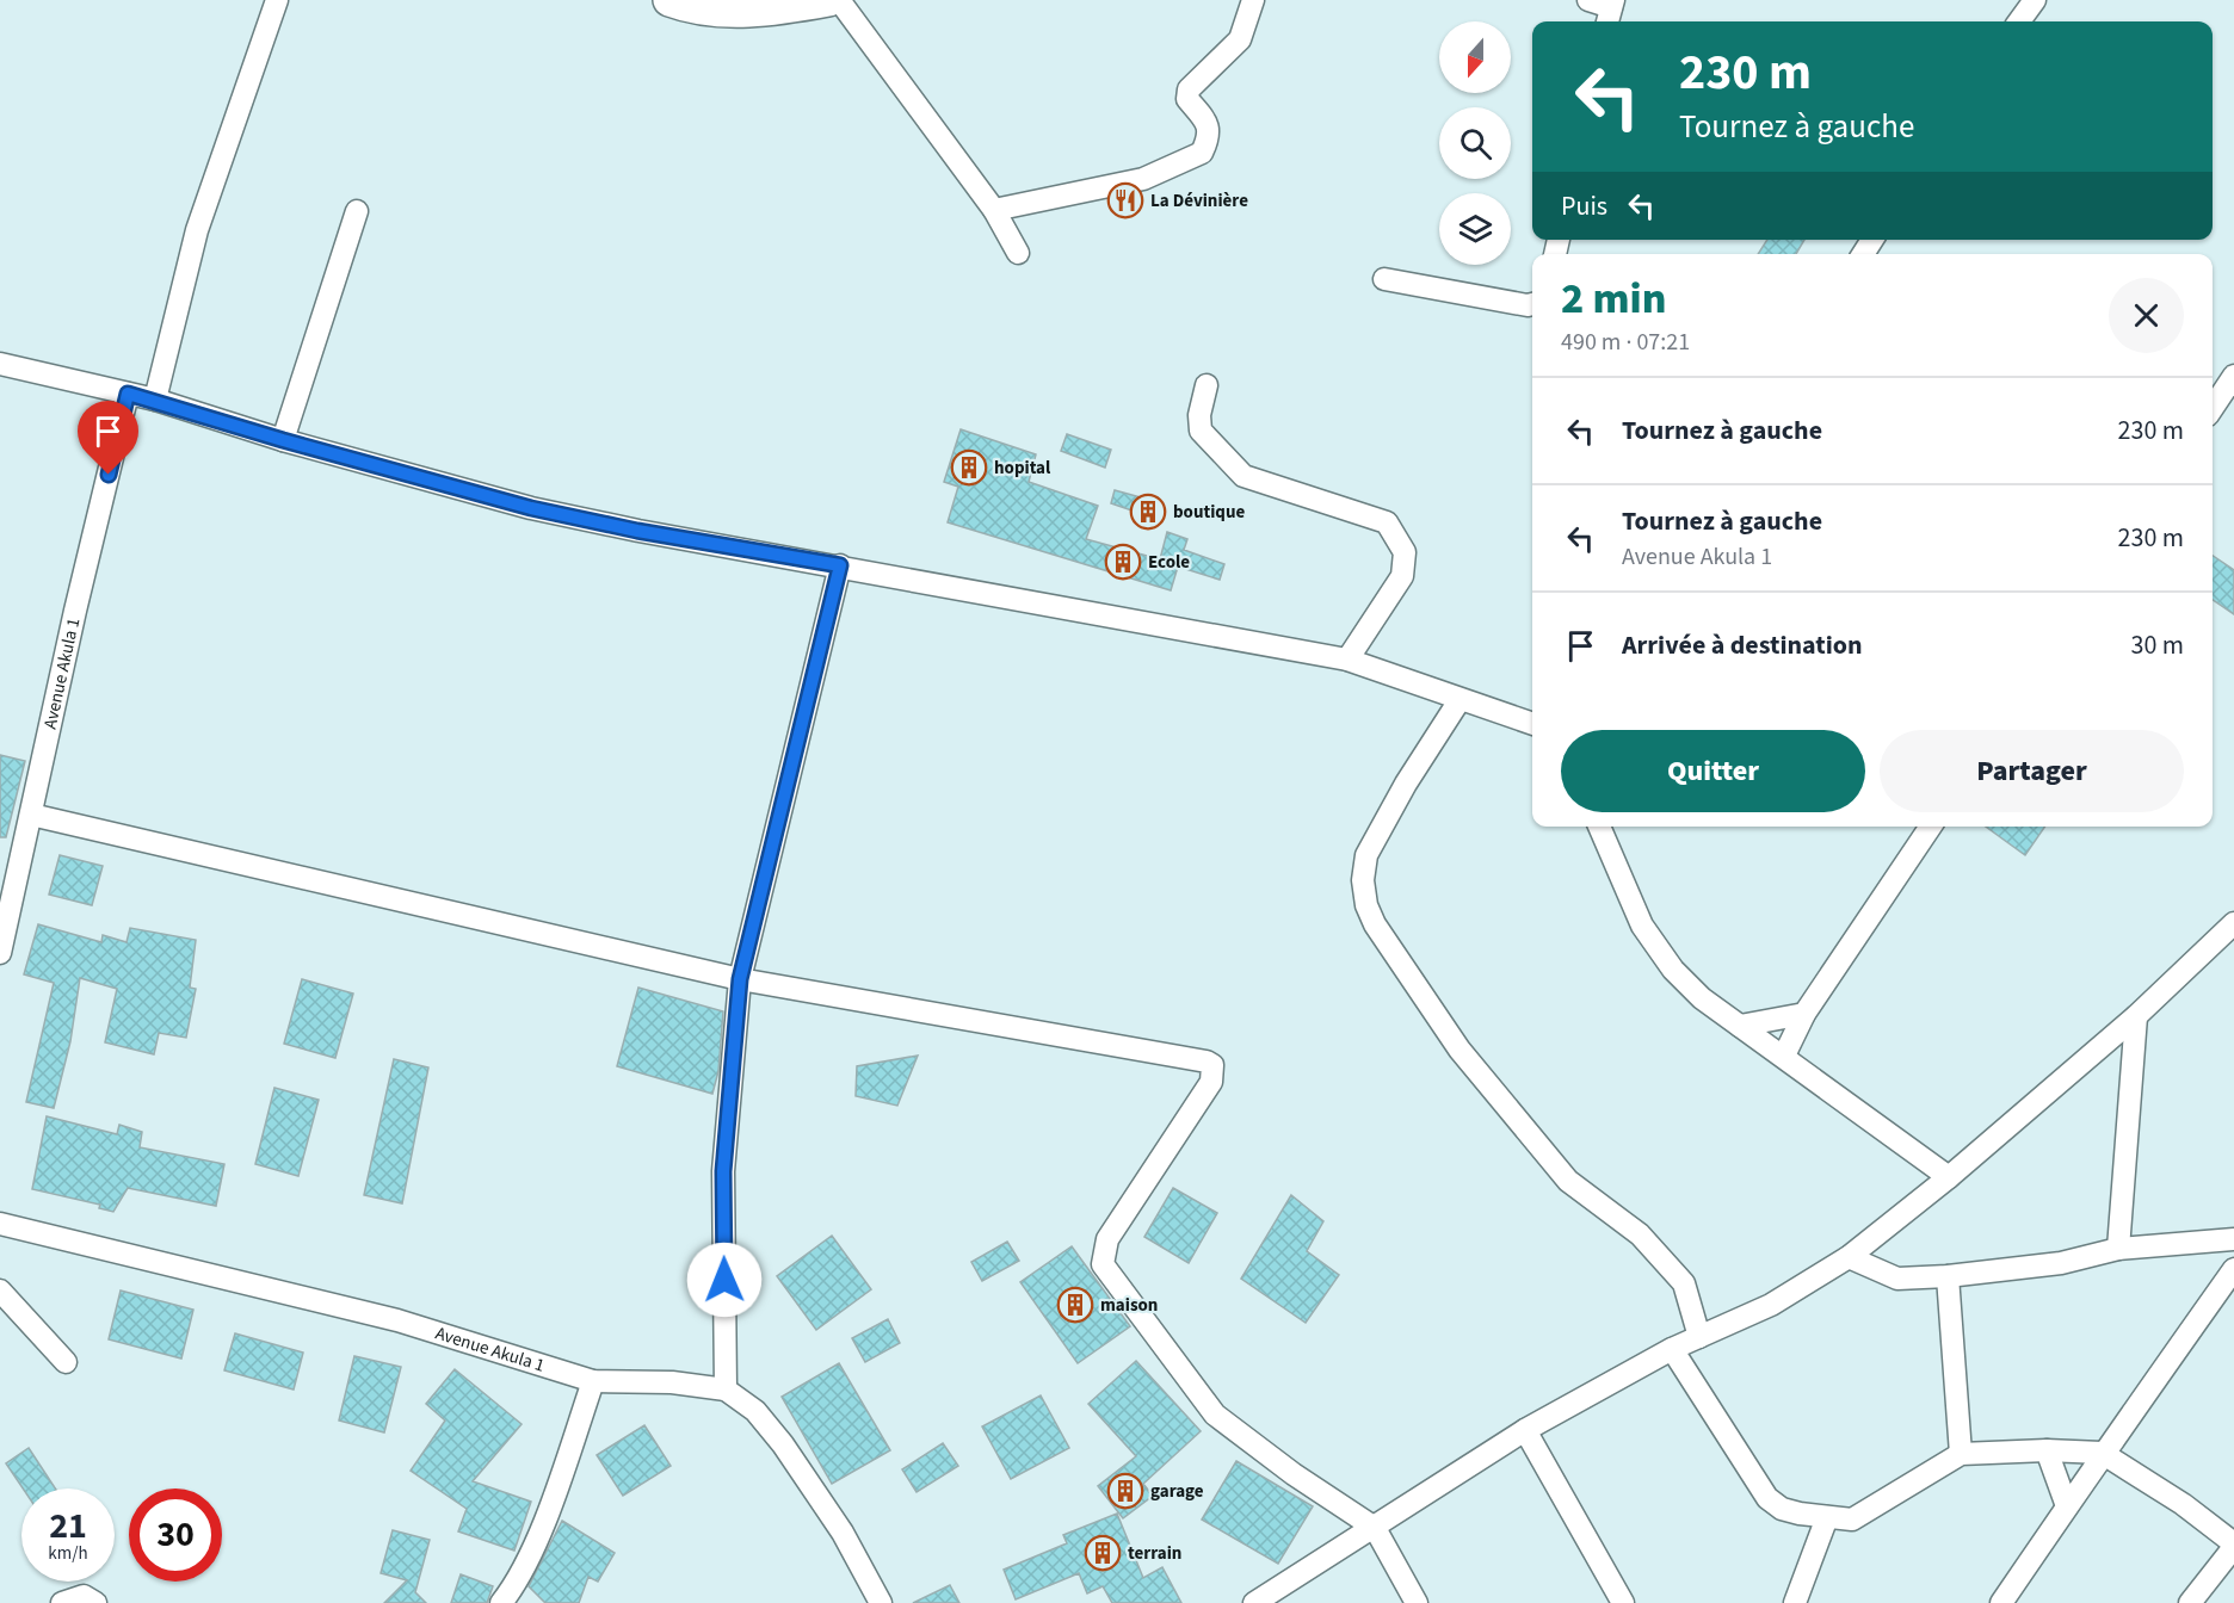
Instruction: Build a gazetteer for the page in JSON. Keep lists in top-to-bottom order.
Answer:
{
  "streets": {
    "street": ["Avenue Akula 1"]
  },
  "places": {
    "restaurant": ["La Dévinière"],
    "building": [
      "hopital",
      "boutique",
      "Ecole",
      "maison",
      "garage",
      "terrain"
    ]
  },
  "north": "bottom",
  "page": {
    "turn": ["230 m", "Tournez à gauche"],
    "then": "Puis",
    "heading": ["2 min", "490 m · 07:21"],
    "list": [
      {
        "name": "Tournez à gauche",
        "value": "230 m"
      },
      {
        "name": "Tournez à gauche",
        "note": "Avenue Akula 1",
        "value": "230 m"
      },
      {
        "name": "Arrivée à destination",
        "value": "30 m"
      }
    ],
    "buttons": ["Quitter", "Partager"],
    "speed": "21 km/h",
    "limit": "30"
  }
}
